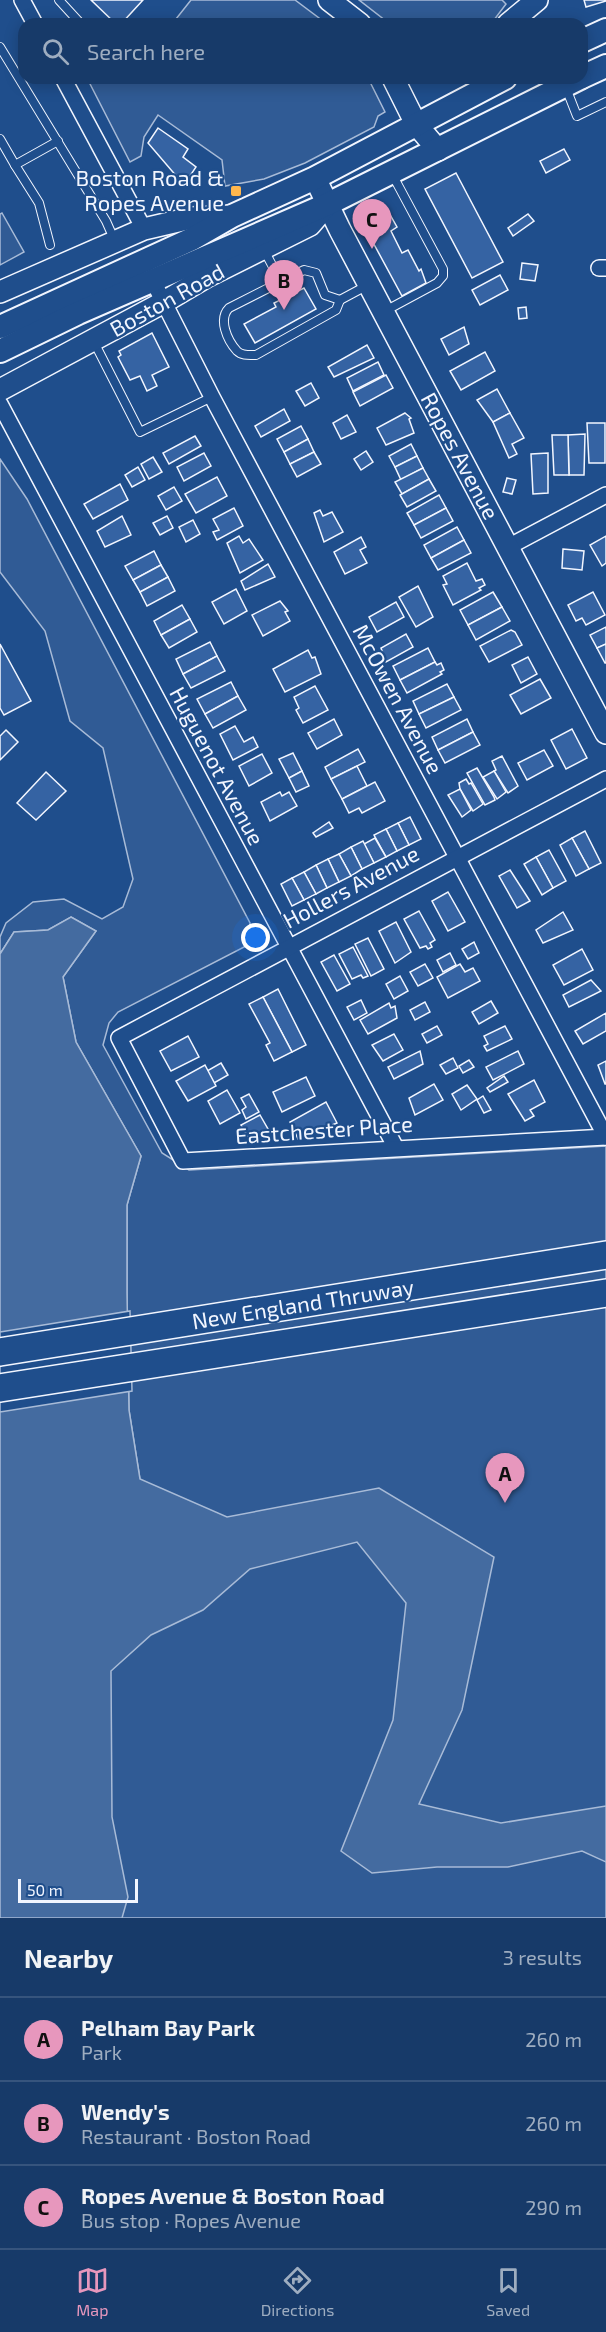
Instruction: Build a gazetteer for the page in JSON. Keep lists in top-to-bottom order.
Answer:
{
  "streets": {
    "highway": ["New England Thruway"],
    "main road": ["Boston Road"],
    "street": [
      "Ropes Avenue",
      "McOwen Avenue",
      "Huguenot Avenue",
      "Hollers Avenue",
      "Eastchester Place"
    ]
  },
  "crossings": [
    ["Boston Road", "Ropes Avenue"],
    ["Boston Road", "McOwen Avenue"],
    ["McOwen Avenue", "Hollers Avenue"],
    ["McOwen Avenue", "Eastchester Place"],
    ["Huguenot Avenue", "Hollers Avenue"],
    ["Huguenot Avenue", "Eastchester Place"],
    ["Hollers Avenue", "Eastchester Place"]
  ],
  "places": {
    "transit": ["Boston Road & Ropes Avenue"]
  },
  "scale_bar": "50 m",
  "page": {
    "search": "Search here",
    "pins": ["C", "B", "A"],
    "scale": "50 m",
    "heading": ["Nearby", "3 results"],
    "list": [
      {
        "mark": "A",
        "name": "Pelham Bay Park",
        "note": "Park",
        "value": "260 m"
      },
      {
        "mark": "B",
        "name": "Wendy's",
        "note": "Restaurant · Boston Road",
        "value": "260 m"
      },
      {
        "mark": "C",
        "name": "Ropes Avenue & Boston Road",
        "note": "Bus stop · Ropes Avenue",
        "value": "290 m"
      }
    ],
    "nav": ["Map", "Directions", "Saved"]
  }
}
